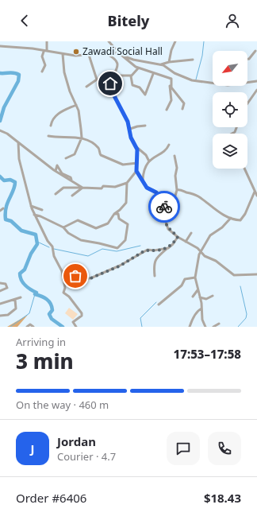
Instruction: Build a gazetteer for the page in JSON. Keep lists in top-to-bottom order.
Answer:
{
  "places": ["Zawadi Social Hall"],
  "north": "bottom left",
  "page": {
    "header": "Bitely",
    "heading": ["3 min", "Arriving in", "17:53–17:58"],
    "panel": [
      "Jordan",
      "Courier · 4.7",
      "Order #6406",
      "$18.43"
    ],
    "bar": "On the way · 460 m",
    "round": "J"
  }
}
